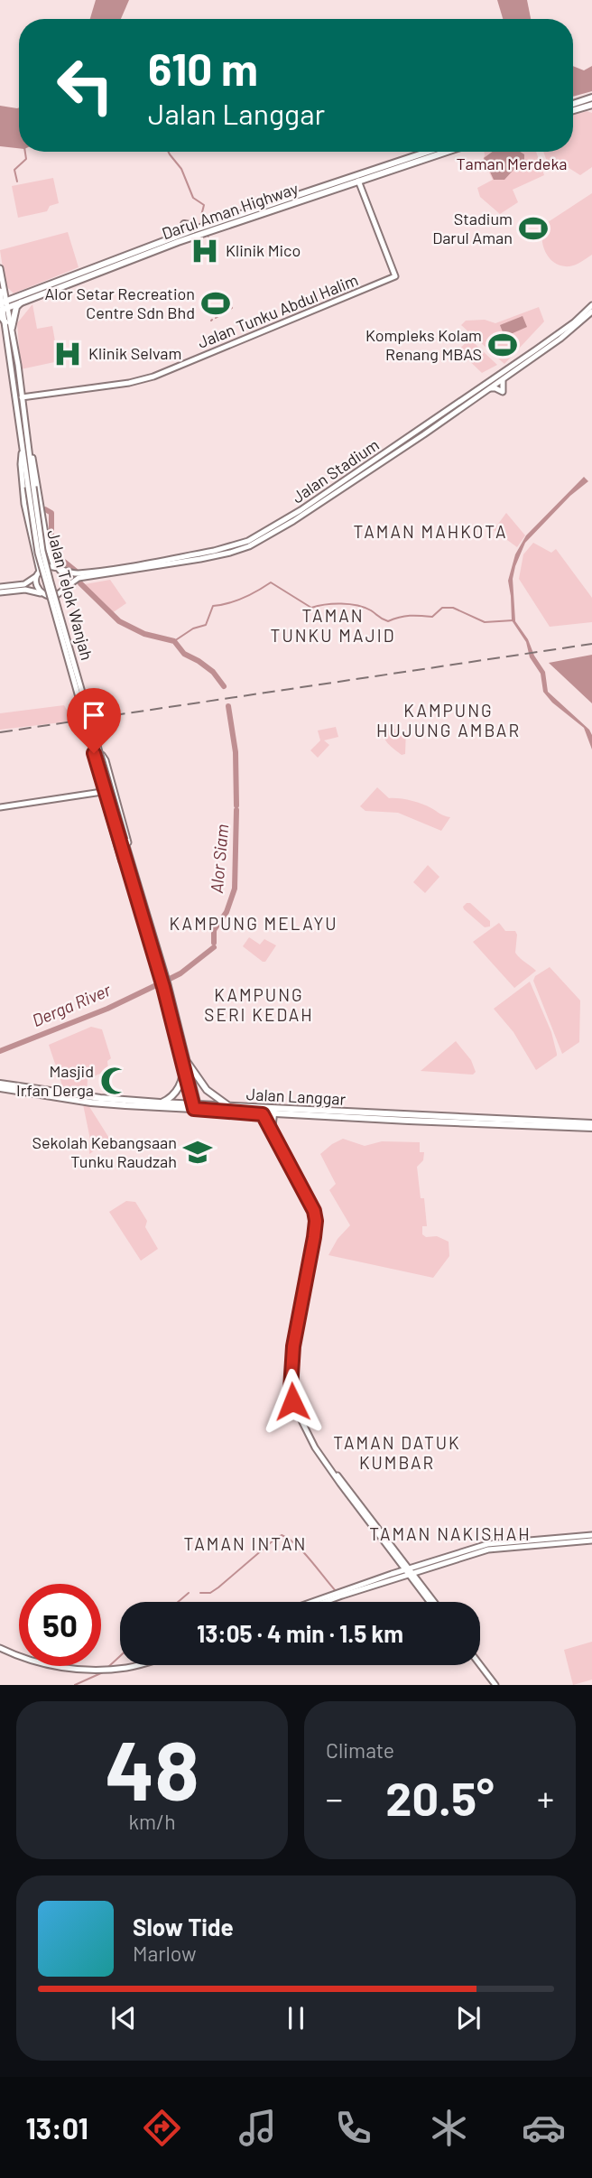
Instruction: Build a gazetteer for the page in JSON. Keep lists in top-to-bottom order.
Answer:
{
  "streets": {
    "main road": [
      "Darul Aman Highway",
      "Jalan Tunku Abdul Halim",
      "Jalan Stadium",
      "Jalan Telok Wanjah",
      "Jalan Langgar"
    ]
  },
  "crossings": [
    ["Darul Aman Highway", "Jalan Tunku Abdul Halim"],
    ["Darul Aman Highway", "Jalan Telok Wanjah"],
    ["Jalan Tunku Abdul Halim", "Jalan Telok Wanjah"],
    ["Jalan Telok Wanjah", "Jalan Langgar"]
  ],
  "districts": [
    "TAMAN MAHKOTA",
    "TAMAN TUNKU MAJID",
    "KAMPUNG HUJUNG AMBAR",
    "KAMPUNG MELAYU",
    "KAMPUNG SERI KEDAH",
    "TAMAN DATUK KUMBAR",
    "TAMAN NAKISHAH",
    "TAMAN INTAN"
  ],
  "water": ["Alor Siam", "Derga River"],
  "parks": ["Taman Merdeka"],
  "places": {
    "sports": ["Stadium Darul Aman", "Alor Setar Recreation Centre Sdn Bhd", "Kompleks Kolam Renang MBAS"],
    "hospital": ["Klinik Mico", "Klinik Selvam"],
    "mosque": ["Masjid Irfan Derga"],
    "school or university": ["Sekolah Kebangsaan Tunku Raudzah"]
  },
  "page": {
    "turn": ["610 m", "Jalan Langgar"],
    "limit": "50",
    "trip": "13:05 · 4 min · 1.5 km",
    "tile": [
      ["48", "km/h"],
      "Climate"
    ],
    "heat": ["−", "20.5°", "+"],
    "song": ["Slow Tide", "Marlow"],
    "tabs": "13:01"
  }
}
